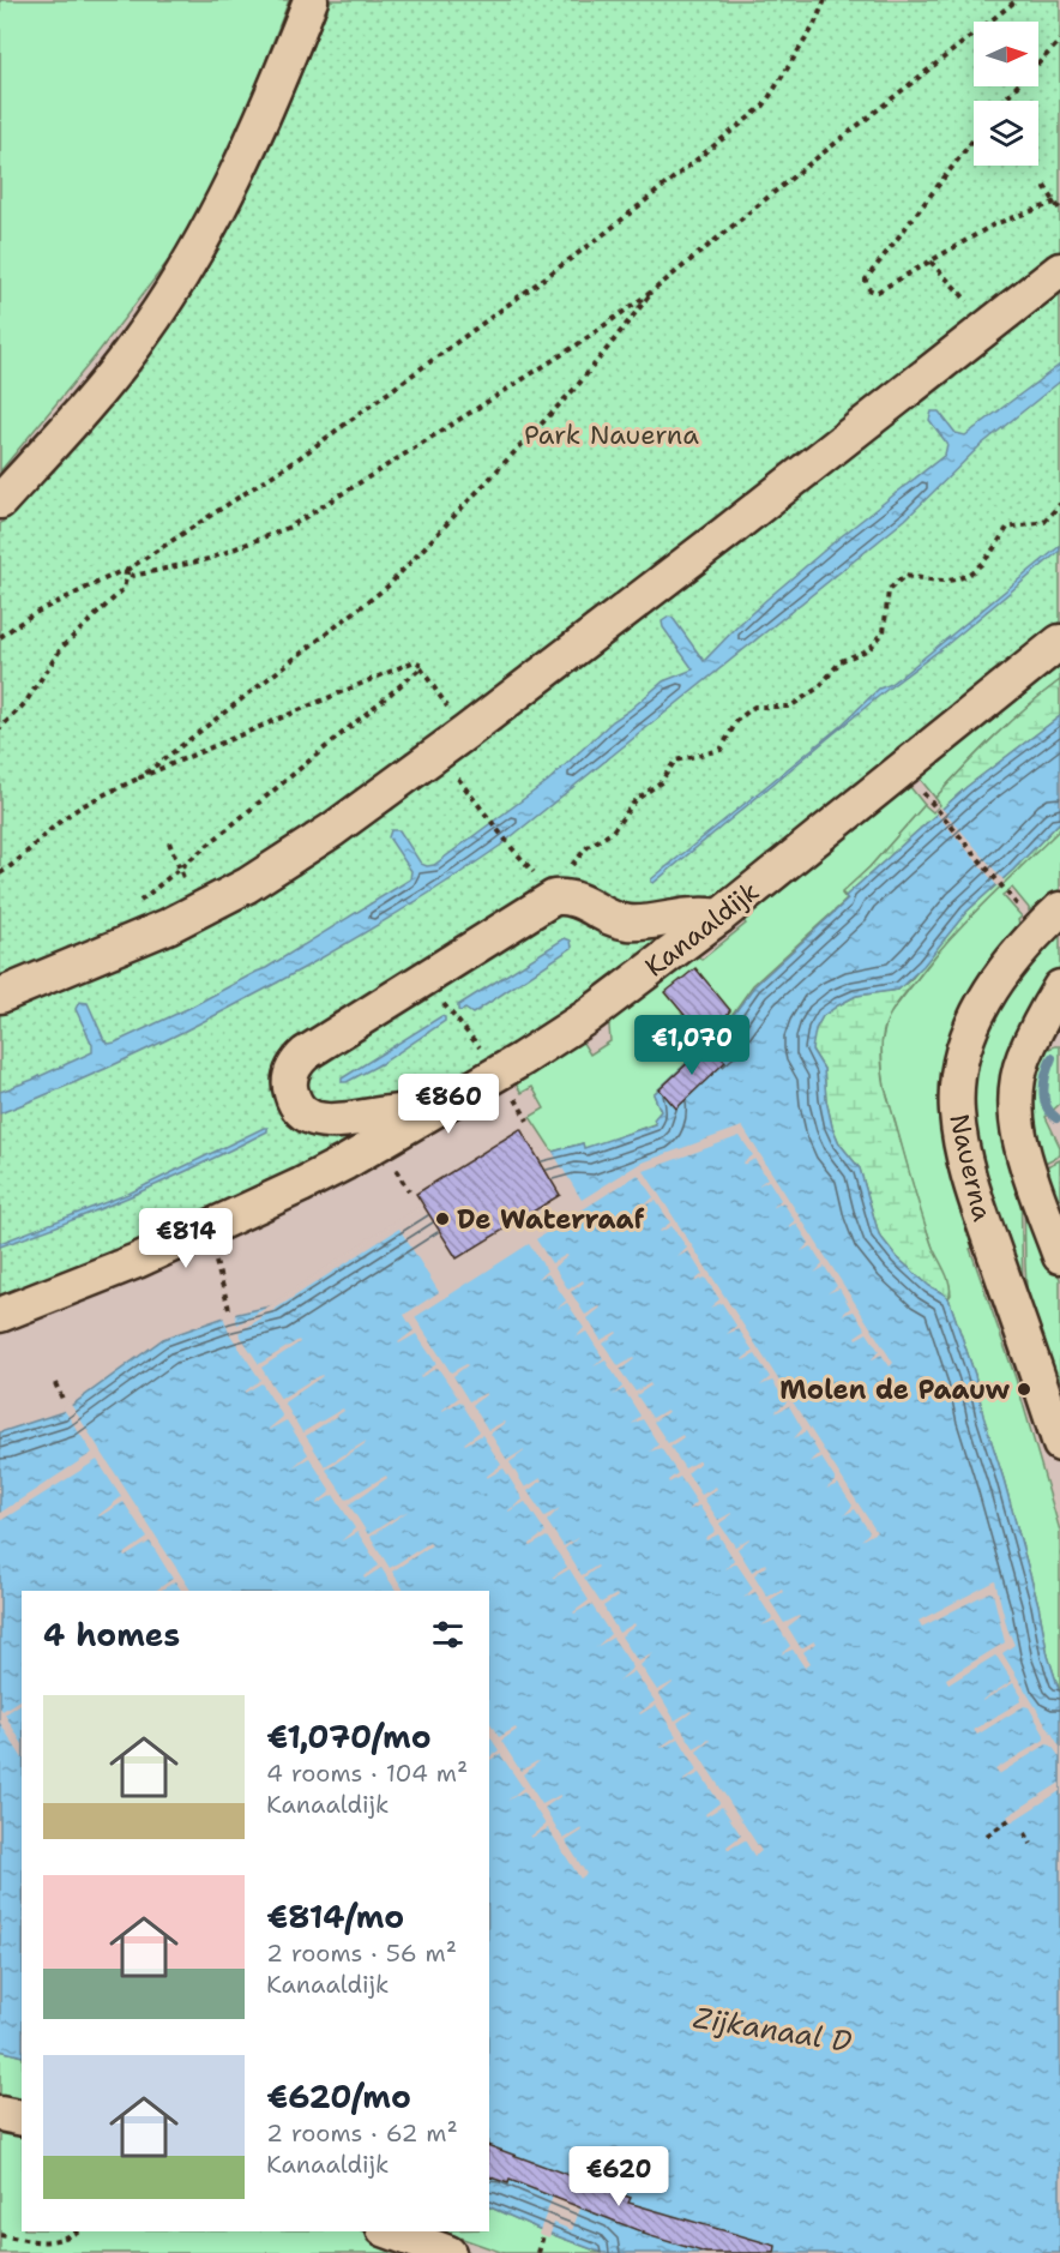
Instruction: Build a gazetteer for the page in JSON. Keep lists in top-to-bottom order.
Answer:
{
  "streets": {
    "street": ["Kanaaldijk", "Nauerna"]
  },
  "water": ["Zijkanaal D"],
  "parks": ["Park Nauerna"],
  "places": ["De Waterraaf", "Molen de Paauw"],
  "north": "right",
  "page": {
    "price": [
      "€1,070",
      "€860",
      "€814",
      "€620"
    ],
    "heading": "4 homes",
    "list": [
      {
        "name": "€1,070/mo",
        "note": "4 rooms · 104 m² · Kanaaldijk"
      },
      {
        "name": "€814/mo",
        "note": "2 rooms · 56 m² · Kanaaldijk"
      },
      {
        "name": "€620/mo",
        "note": "2 rooms · 62 m² · Kanaaldijk"
      }
    ]
  }
}
